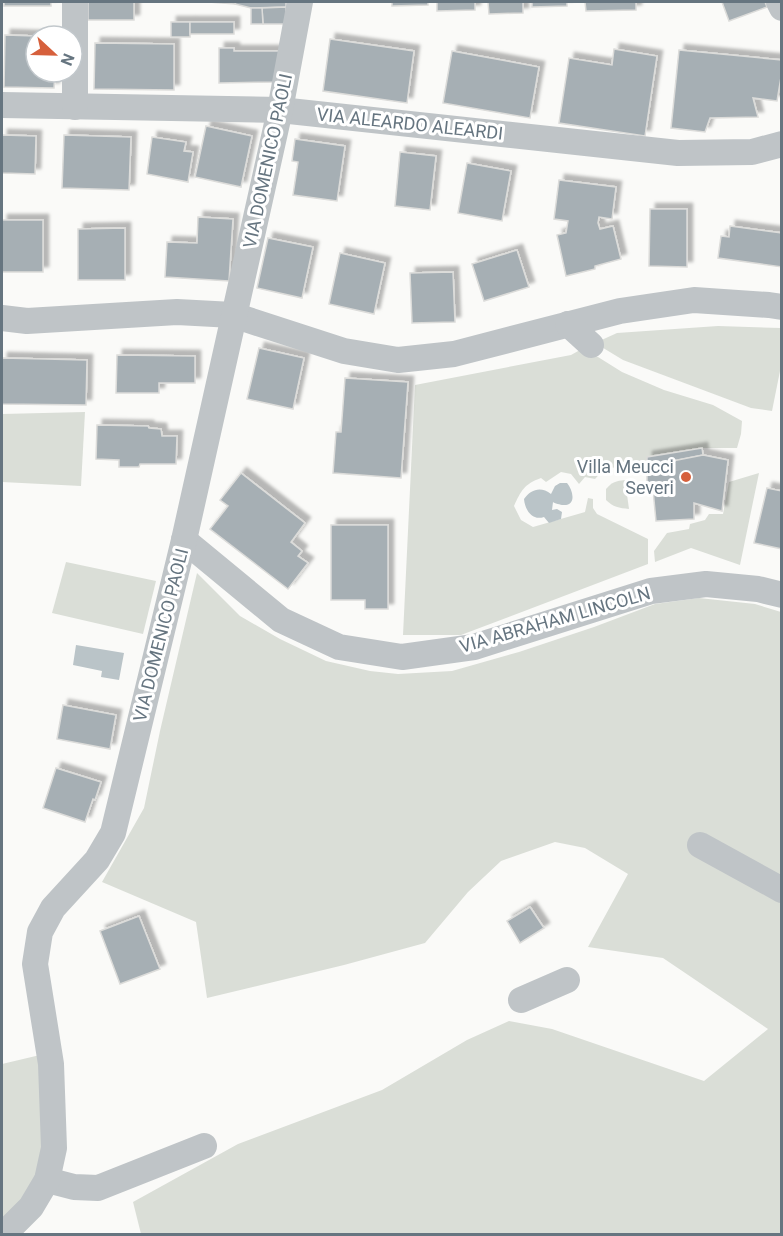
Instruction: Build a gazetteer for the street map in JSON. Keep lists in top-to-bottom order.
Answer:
{
  "streets": {
    "street": ["VIA ALEARDO ALEARDI", "VIA DOMENICO PAOLI", "VIA ABRAHAM LINCOLN"]
  },
  "crossings": [
    ["VIA ALEARDO ALEARDI", "VIA DOMENICO PAOLI"],
    ["VIA DOMENICO PAOLI", "VIA ABRAHAM LINCOLN"]
  ],
  "places": ["Villa Meucci Severi"],
  "north": "right"
}
